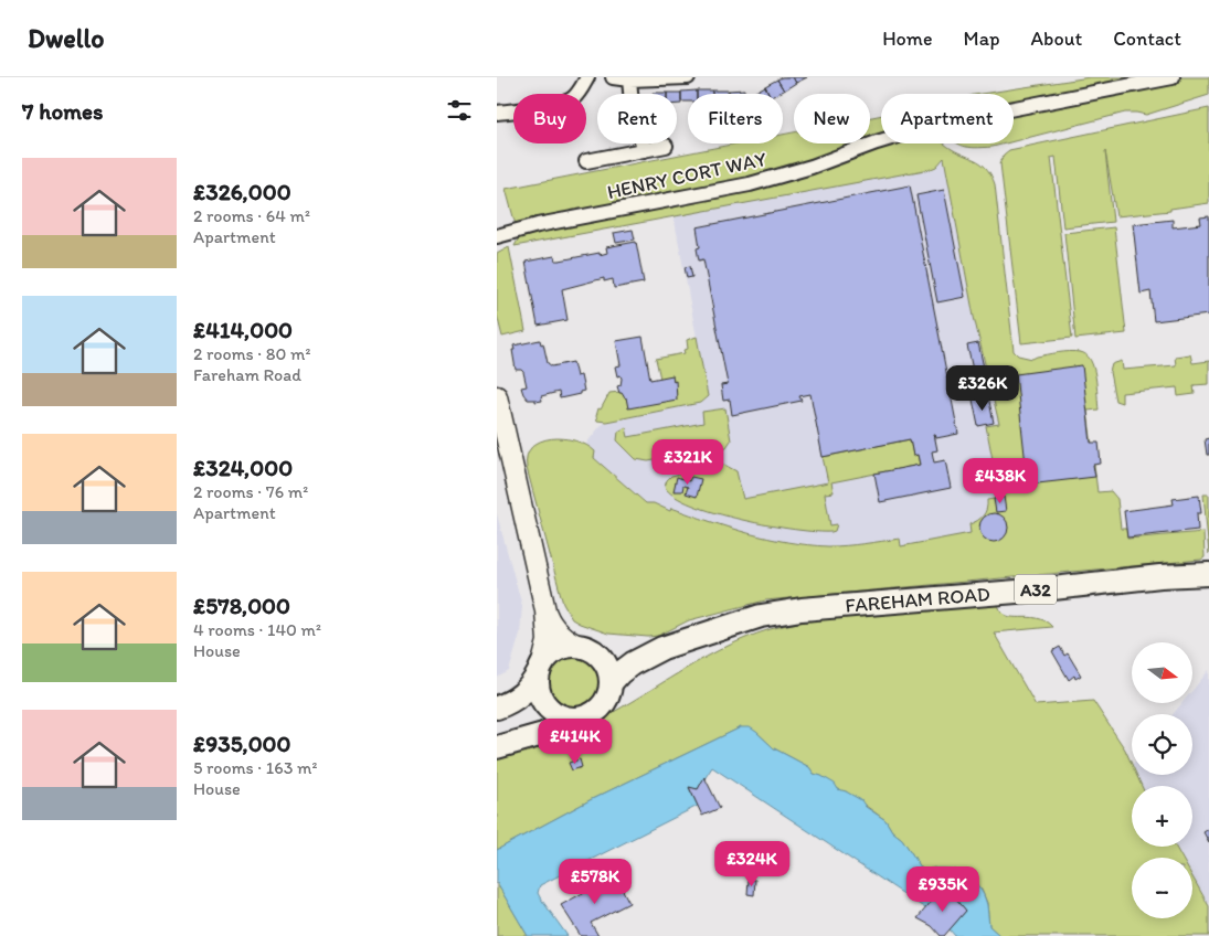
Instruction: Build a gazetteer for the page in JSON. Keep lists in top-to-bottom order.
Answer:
{
  "streets": {
    "main road": ["A32", "FAREHAM ROAD"],
    "street": ["HENRY CORT WAY"]
  },
  "north": "right",
  "page": {
    "header": "Dwello",
    "nav": [
      "Home",
      "Map",
      "About",
      "Contact"
    ],
    "heading": "7 homes",
    "chip": [
      "Buy",
      "Rent",
      "Filters",
      "New",
      "Apartment"
    ],
    "list": [
      {
        "name": "£326,000",
        "note": "2 rooms · 64 m² · Apartment"
      },
      {
        "name": "£414,000",
        "note": "2 rooms · 80 m² · Fareham Road"
      },
      {
        "name": "£324,000",
        "note": "2 rooms · 76 m² · Apartment"
      },
      {
        "name": "£578,000",
        "note": "4 rooms · 140 m² · House"
      },
      {
        "name": "£935,000",
        "note": "5 rooms · 163 m² · House"
      }
    ],
    "price": [
      "£326K",
      "£321K",
      "£438K",
      "£414K",
      "£324K",
      "£578K",
      "£935K"
    ],
    "map_buttons": ["+", "−"]
  }
}
